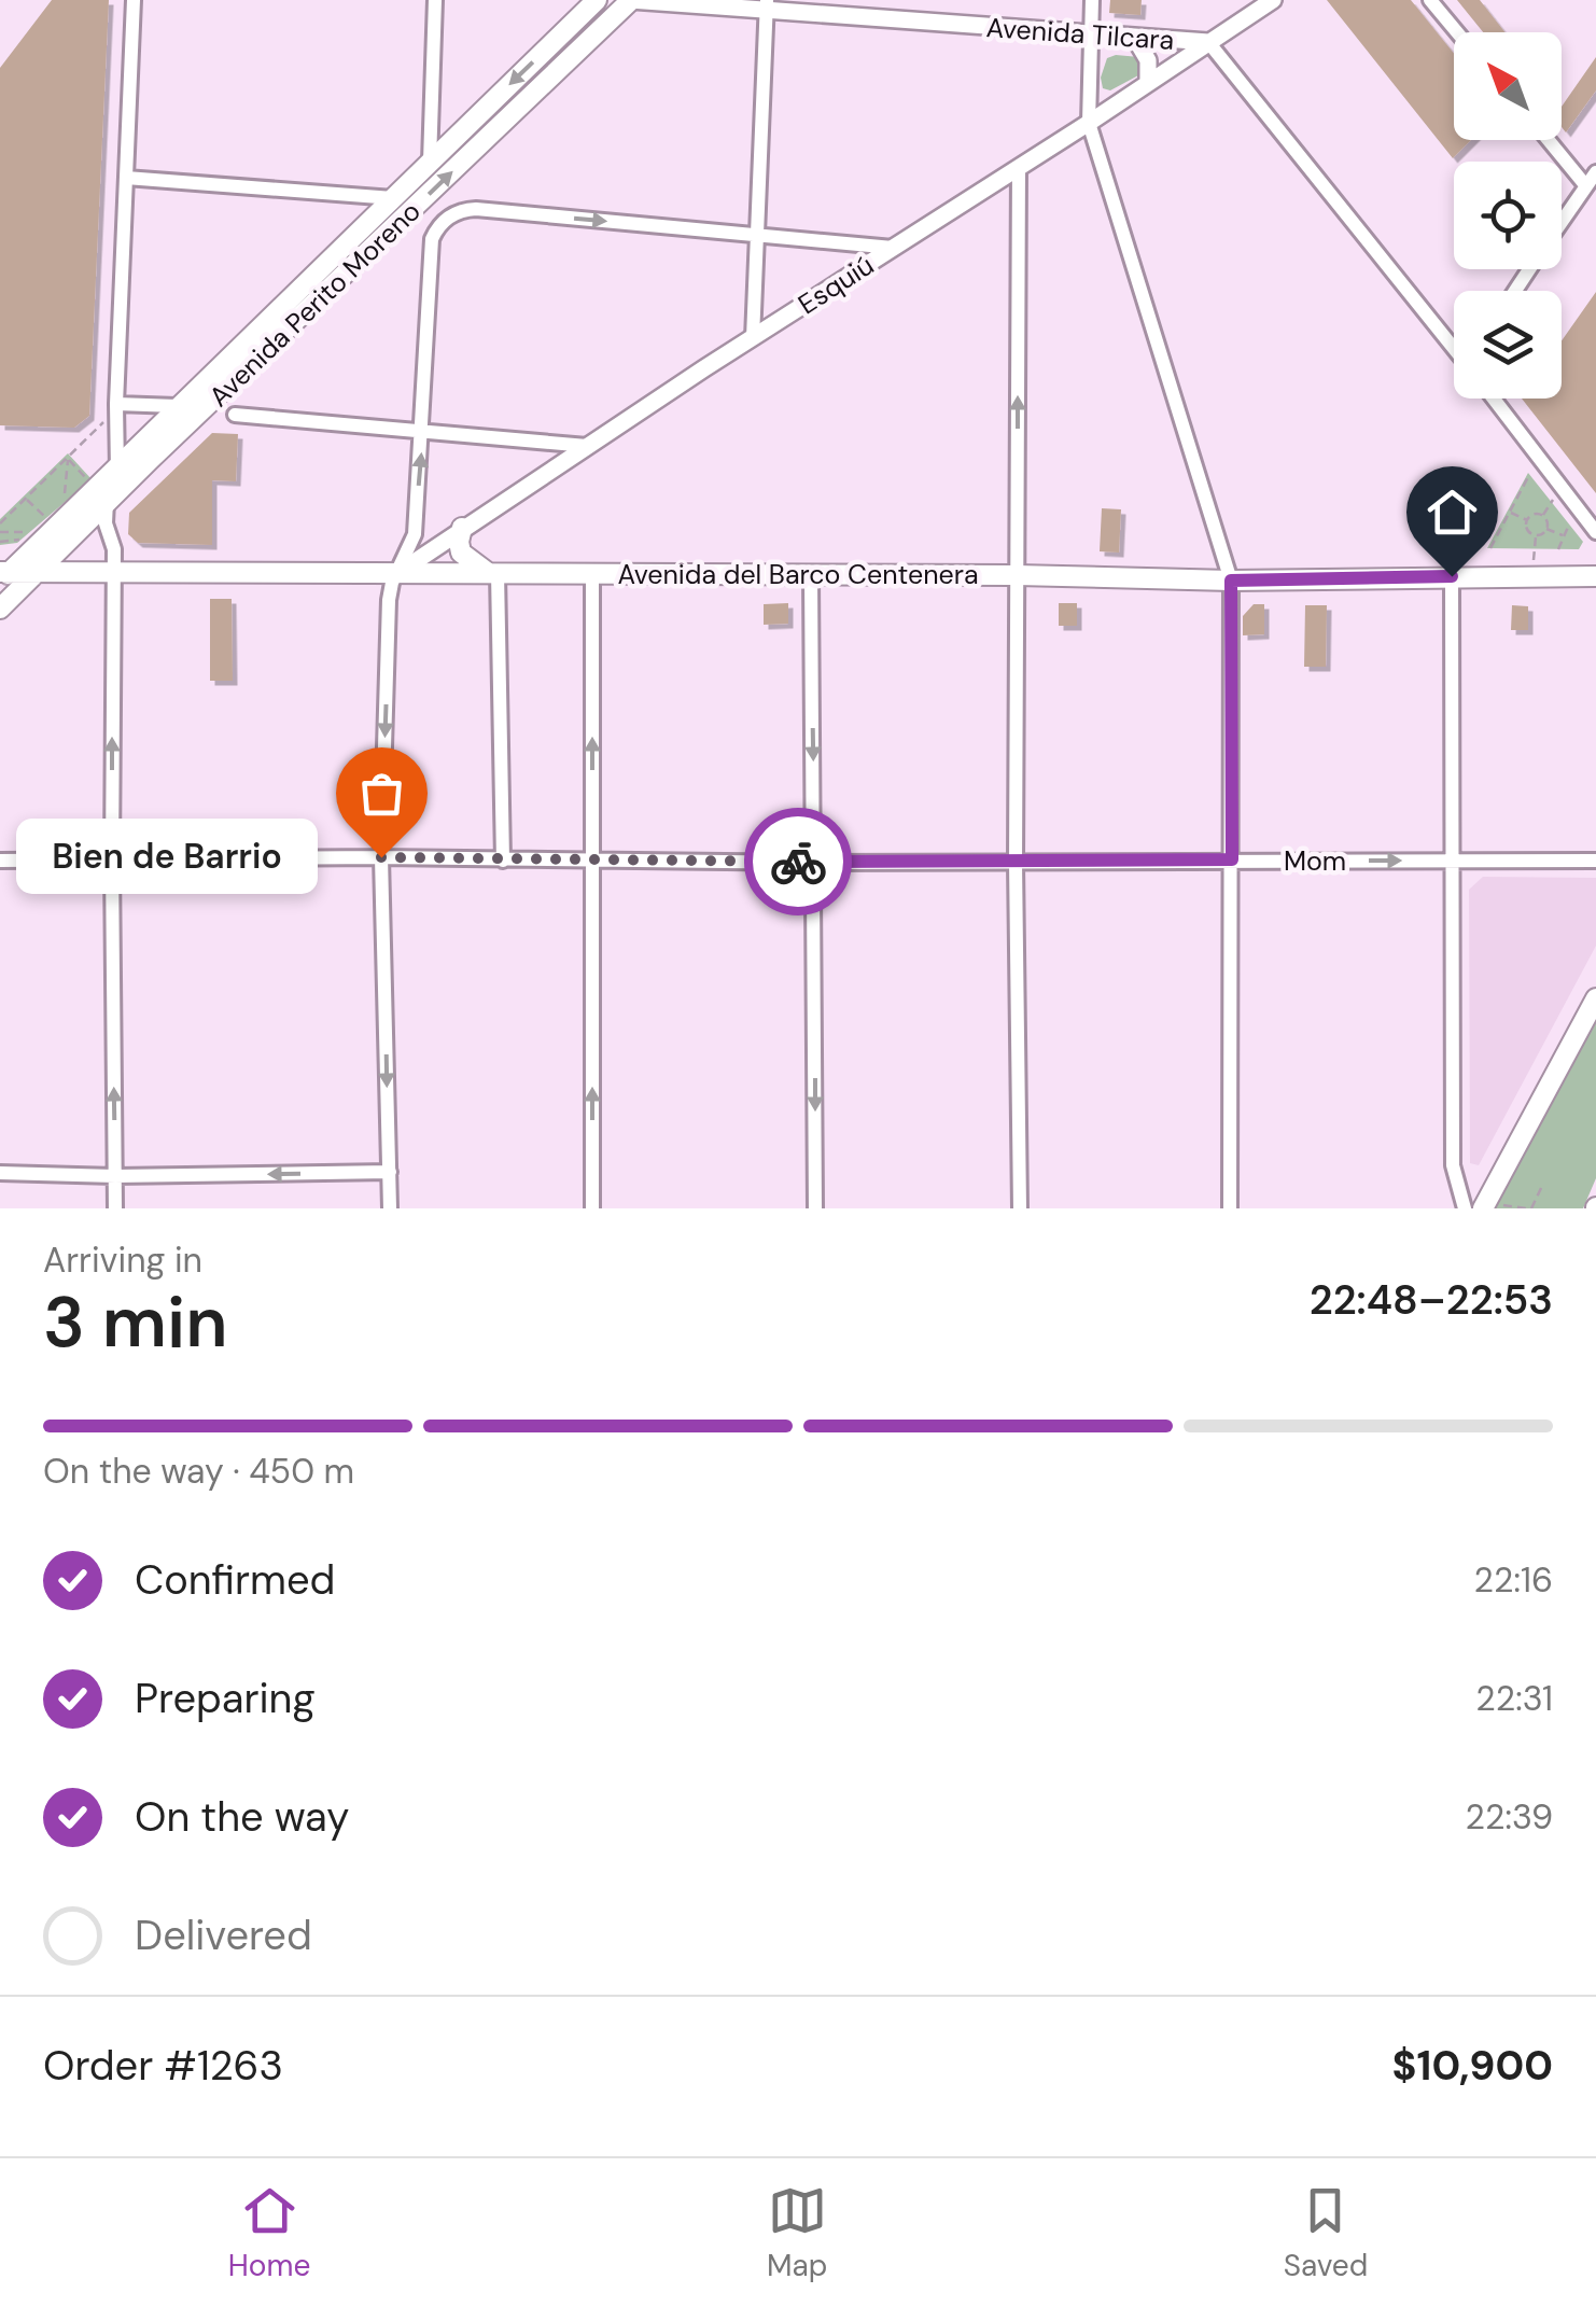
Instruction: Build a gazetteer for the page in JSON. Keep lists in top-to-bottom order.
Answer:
{
  "streets": {
    "main road": ["Avenida Perito Moreno", "Avenida del Barco Centenera"],
    "street": ["Avenida Tilcara", "Esquiú", "Mom"]
  },
  "crossings": [
    ["Avenida Tilcara", "Esquiú"],
    ["Avenida Tilcara", "Avenida Perito Moreno"],
    ["Esquiú", "Avenida del Barco Centenera"],
    ["Avenida Perito Moreno", "Avenida del Barco Centenera"]
  ],
  "places": ["Bien de Barrio"],
  "north": "top left",
  "page": {
    "bubble": "Bien de Barrio",
    "heading": ["3 min", "Arriving in", "22:48–22:53"],
    "panel": ["Order #1263", "$10,900"],
    "bar": "On the way · 450 m",
    "list": [
      ["Confirmed", "22:16"],
      ["Preparing", "22:31"],
      ["On the way", "22:39"],
      "Delivered"
    ],
    "tabs": ["Home", "Map", "Saved"]
  }
}
